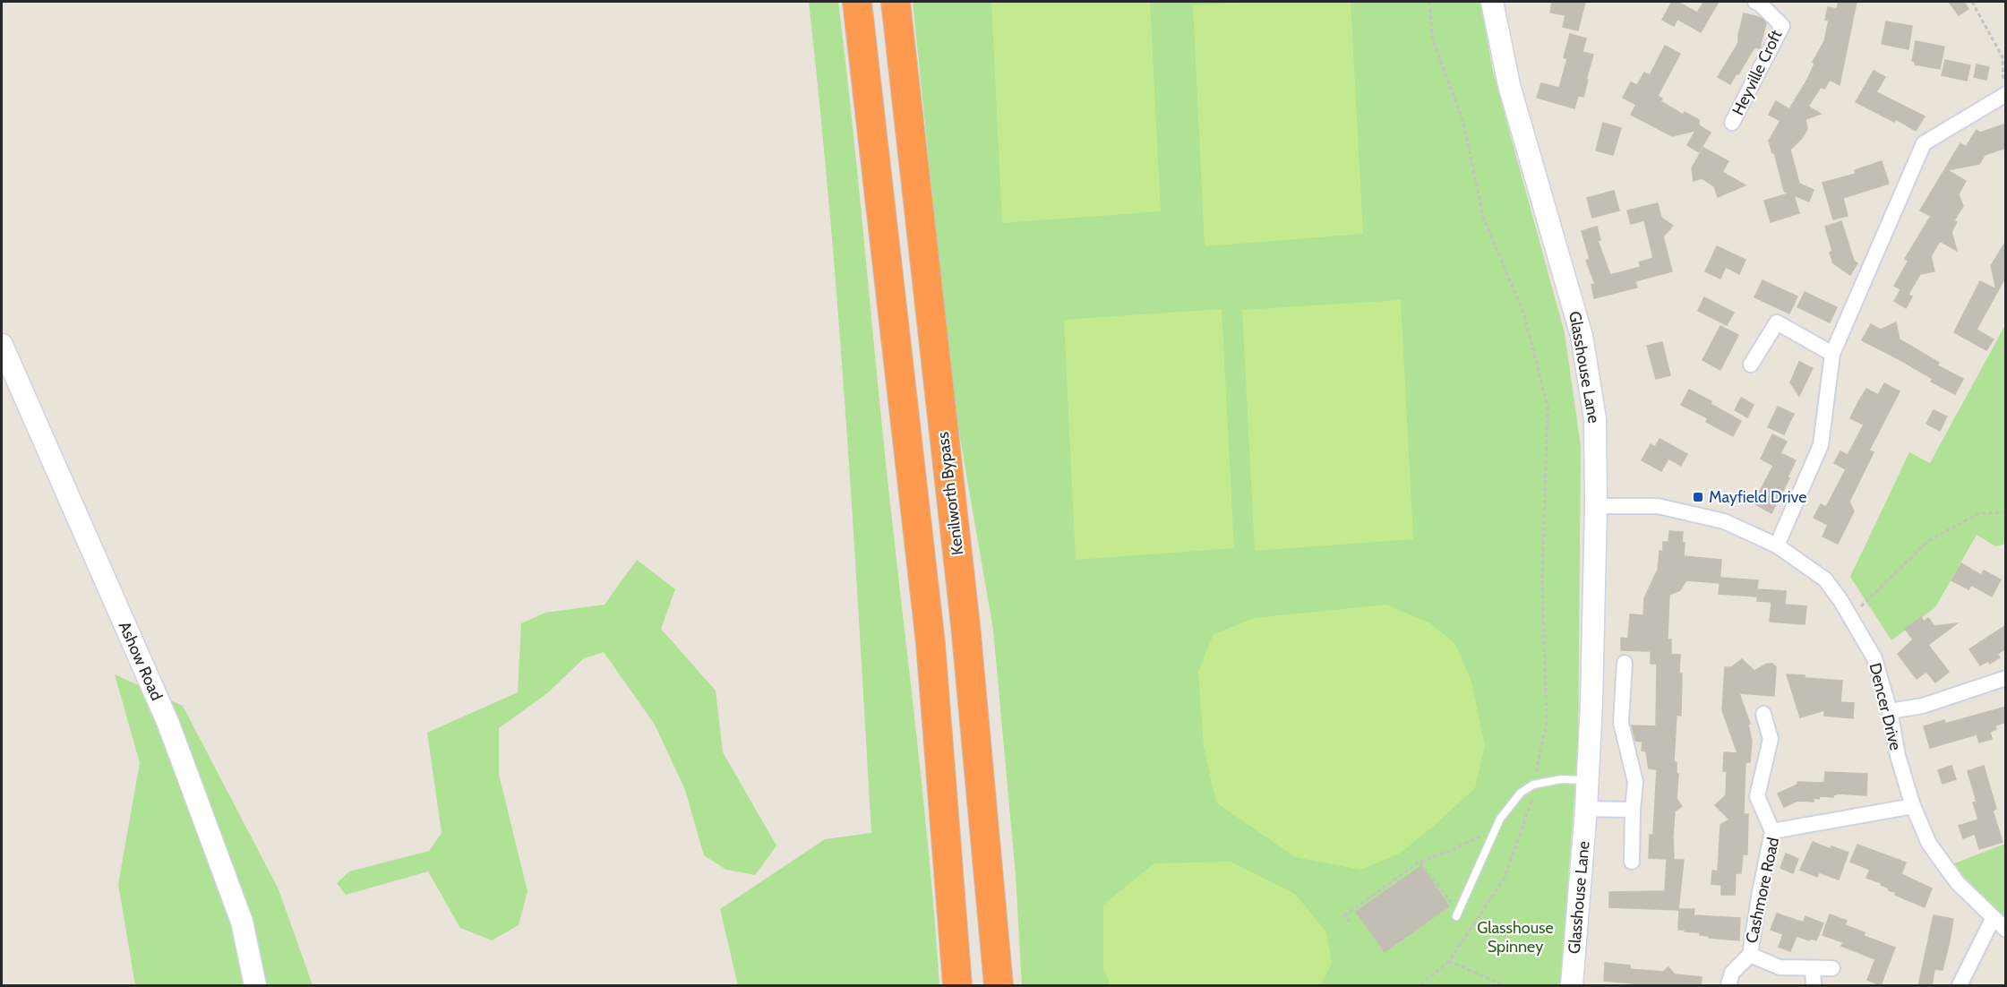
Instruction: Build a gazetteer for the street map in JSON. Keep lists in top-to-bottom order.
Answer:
{
  "streets": {
    "highway": ["Kenilworth Bypass"],
    "street": [
      "Heyville Croft",
      "Glasshouse Lane",
      "Ashow Road",
      "Dencer Drive",
      "Cashmore Road"
    ]
  },
  "crossings": [
    ["Glasshouse Lane", "Dencer Drive"],
    ["Dencer Drive", "Cashmore Road"]
  ],
  "parks": ["Glasshouse Spinney"],
  "places": {
    "transit": ["Mayfield Drive"]
  }
}
